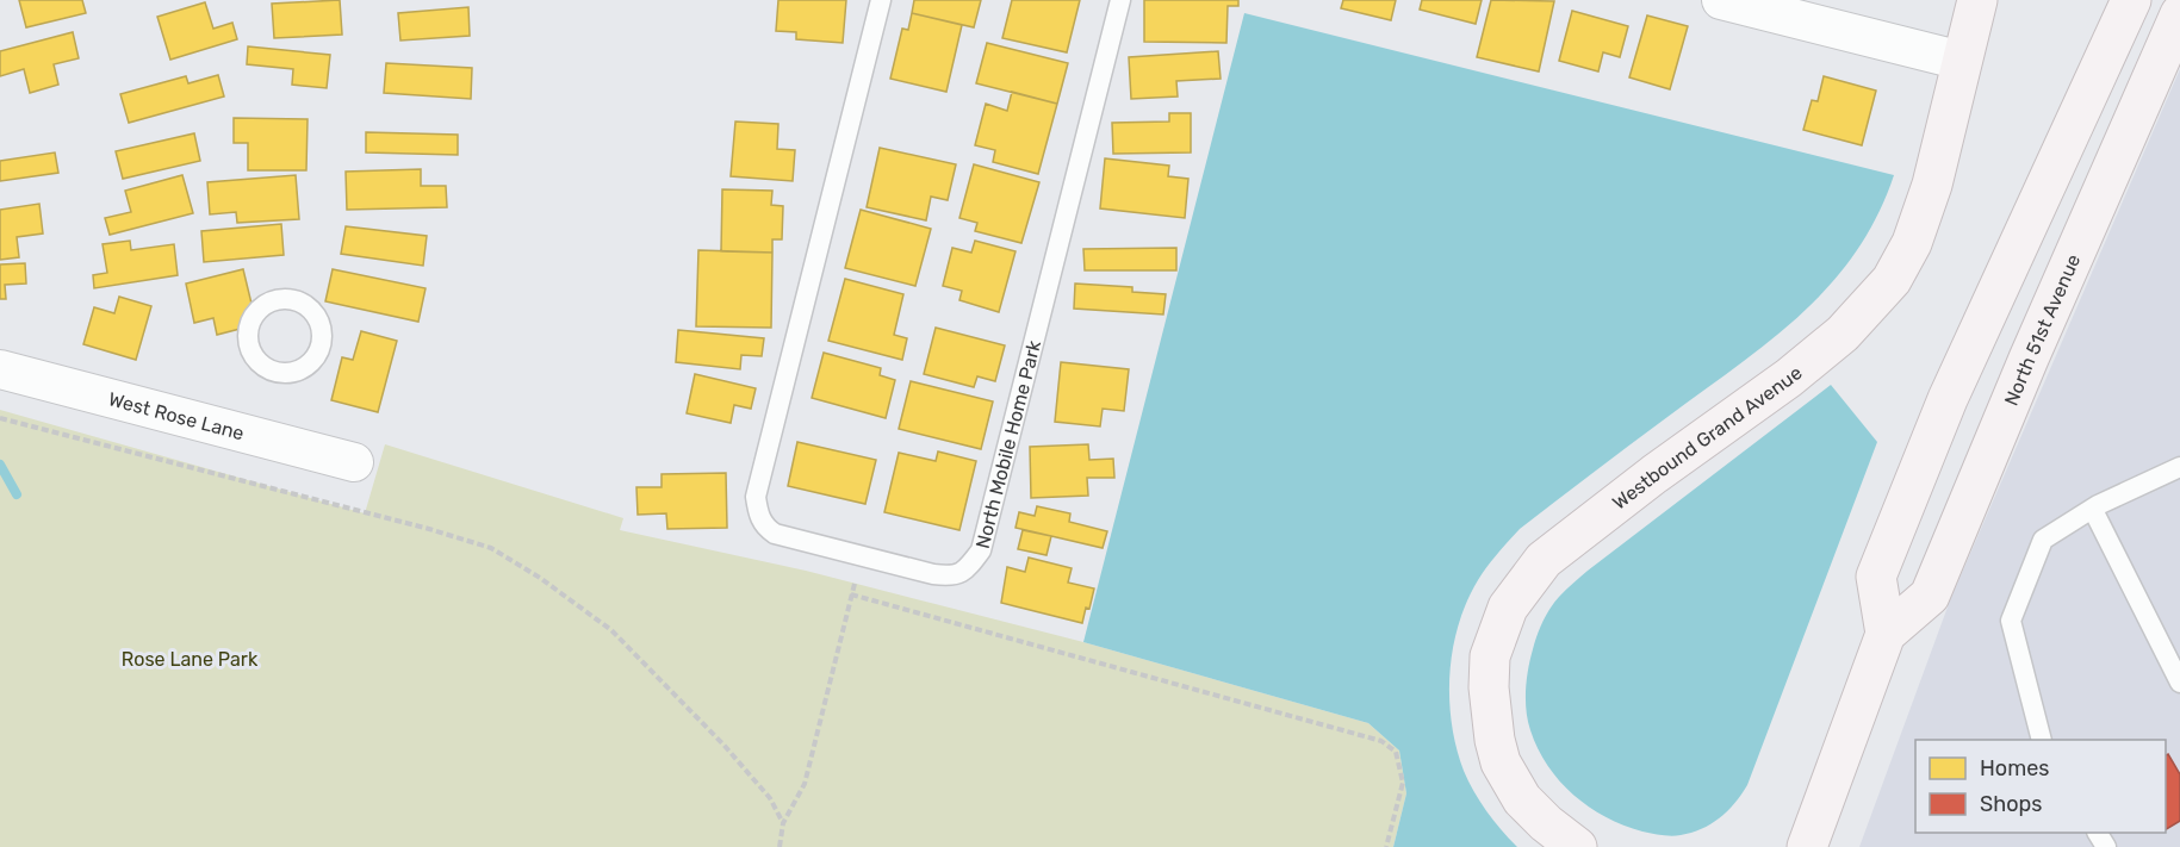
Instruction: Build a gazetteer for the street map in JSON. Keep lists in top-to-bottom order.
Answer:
{
  "streets": {
    "main road": ["North 51st Avenue", "Westbound Grand Avenue"],
    "street": ["West Rose Lane"],
    "lane": ["North Mobile Home Park"]
  },
  "parks": ["Rose Lane Park"],
  "legend": ["Homes", "Shops"]
}
